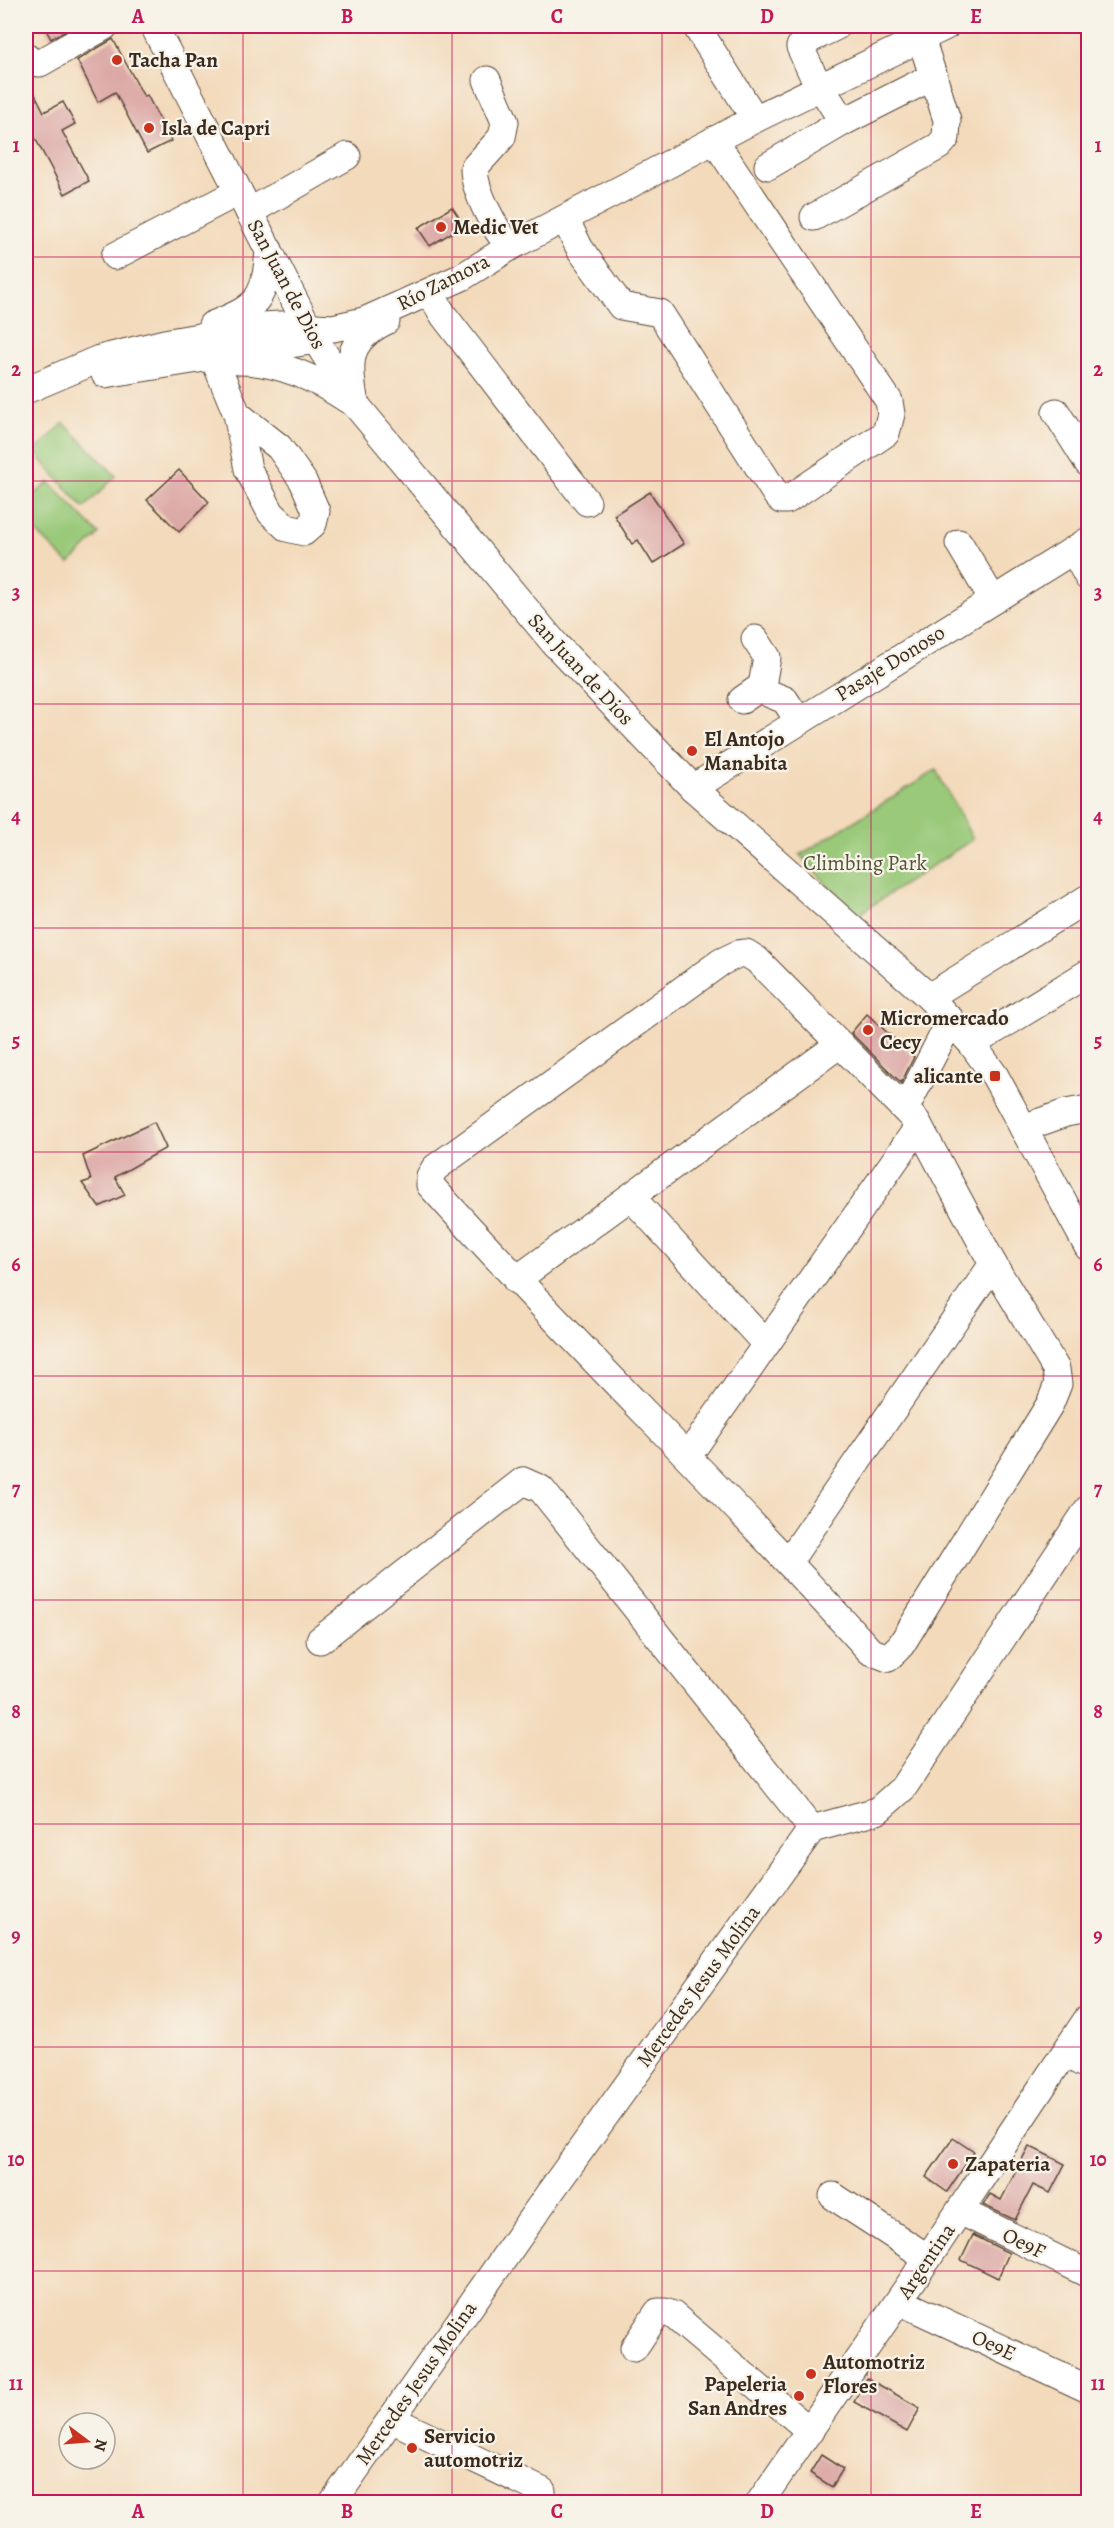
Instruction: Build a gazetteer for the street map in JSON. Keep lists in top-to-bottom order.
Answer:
{
  "streets": {
    "street": [
      "Río Zamora",
      "San Juan de Dios",
      "Pasaje Donoso",
      "Mercedes Jesus Molina",
      "Oe9F",
      "Argentina",
      "Oe9E"
    ]
  },
  "crossings": [
    ["Río Zamora", "San Juan de Dios"],
    ["San Juan de Dios", "Pasaje Donoso"],
    ["Oe9F", "Argentina"],
    ["Argentina", "Oe9E"]
  ],
  "parks": ["Climbing Park"],
  "places": {
    "other": [
      "Tacha Pan",
      "Isla de Capri",
      "Medic Vet",
      "El Antojo Manabita",
      "Micromercado Cecy",
      "Zapateria",
      "Automotriz Flores",
      "Papeleria San Andres",
      "Servicio automotriz"
    ],
    "transit": ["alicante"]
  },
  "north": "right",
  "grid": {
    "columns": [
      "A",
      "B",
      "C",
      "D",
      "E"
    ],
    "rows": [
      "1",
      "2",
      "3",
      "4",
      "5",
      "6",
      "7",
      "8",
      "9",
      "10",
      "11"
    ]
  }
}
